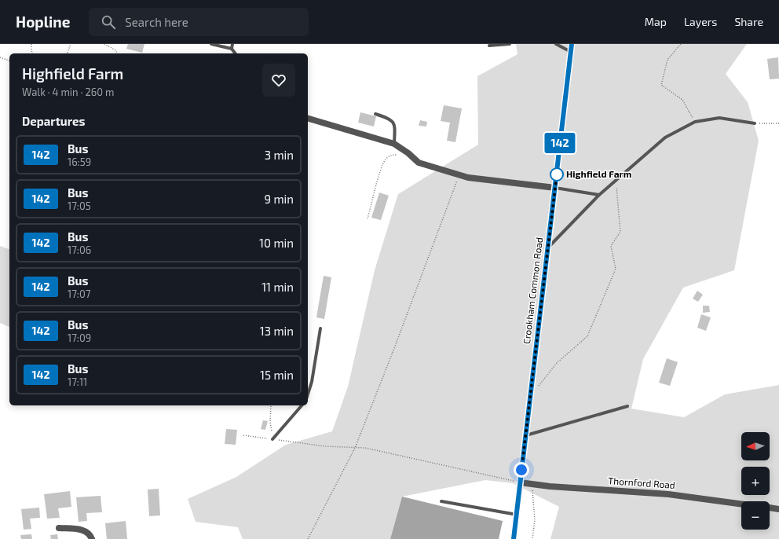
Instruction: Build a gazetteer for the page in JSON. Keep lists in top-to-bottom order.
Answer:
{
  "streets": {
    "street": ["Crookham Common Road", "Thornford Road"]
  },
  "crossings": [
    ["Crookham Common Road", "Thornford Road"]
  ],
  "places": ["Highfield Farm"],
  "lines": ["bus line 142"],
  "north": "left",
  "page": {
    "header": "Hopline",
    "search": "Search here",
    "nav": ["Map", "Layers", "Share"],
    "on_map": "142",
    "heading": [
      ["Highfield Farm", "Walk · 4 min · 260 m"],
      "Departures"
    ],
    "list": [
      {
        "mark": "142",
        "name": "Bus",
        "note": "16:59",
        "value": "3 min"
      },
      {
        "mark": "142",
        "name": "Bus",
        "note": "17:05",
        "value": "9 min"
      },
      {
        "mark": "142",
        "name": "Bus",
        "note": "17:06",
        "value": "10 min"
      },
      {
        "mark": "142",
        "name": "Bus",
        "note": "17:07",
        "value": "11 min"
      },
      {
        "mark": "142",
        "name": "Bus",
        "note": "17:09",
        "value": "13 min"
      },
      {
        "mark": "142",
        "name": "Bus",
        "note": "17:11",
        "value": "15 min"
      }
    ],
    "map_buttons": ["+", "−"]
  }
}
